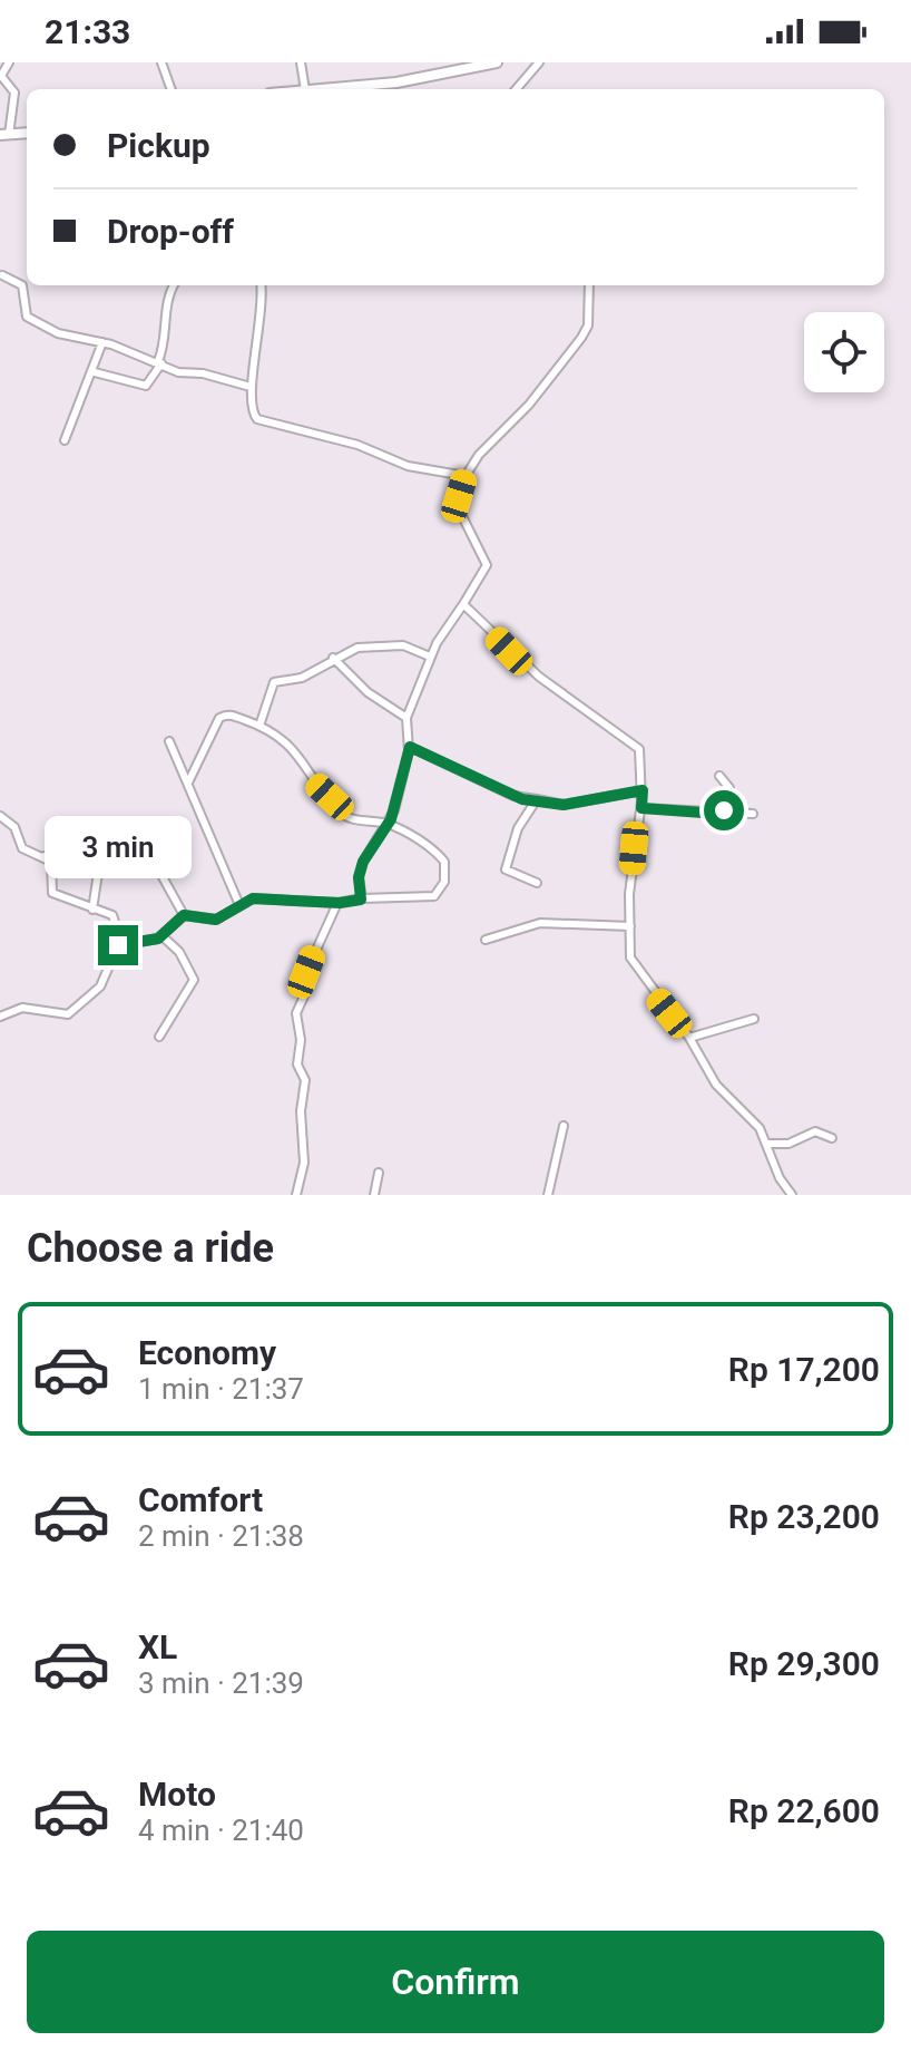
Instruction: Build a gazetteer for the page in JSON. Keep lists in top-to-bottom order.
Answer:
{
  "page": {
    "status": "21:33",
    "banner": ["Pickup", "Drop-off"],
    "bubble": "3 min",
    "heading": "Choose a ride",
    "list": [
      {
        "name": "Economy",
        "note": "1 min · 21:37",
        "value": "Rp 17,200"
      },
      {
        "name": "Comfort",
        "note": "2 min · 21:38",
        "value": "Rp 23,200"
      },
      {
        "name": "XL",
        "note": "3 min · 21:39",
        "value": "Rp 29,300"
      },
      {
        "name": "Moto",
        "note": "4 min · 21:40",
        "value": "Rp 22,600"
      }
    ],
    "buttons": "Confirm"
  }
}
